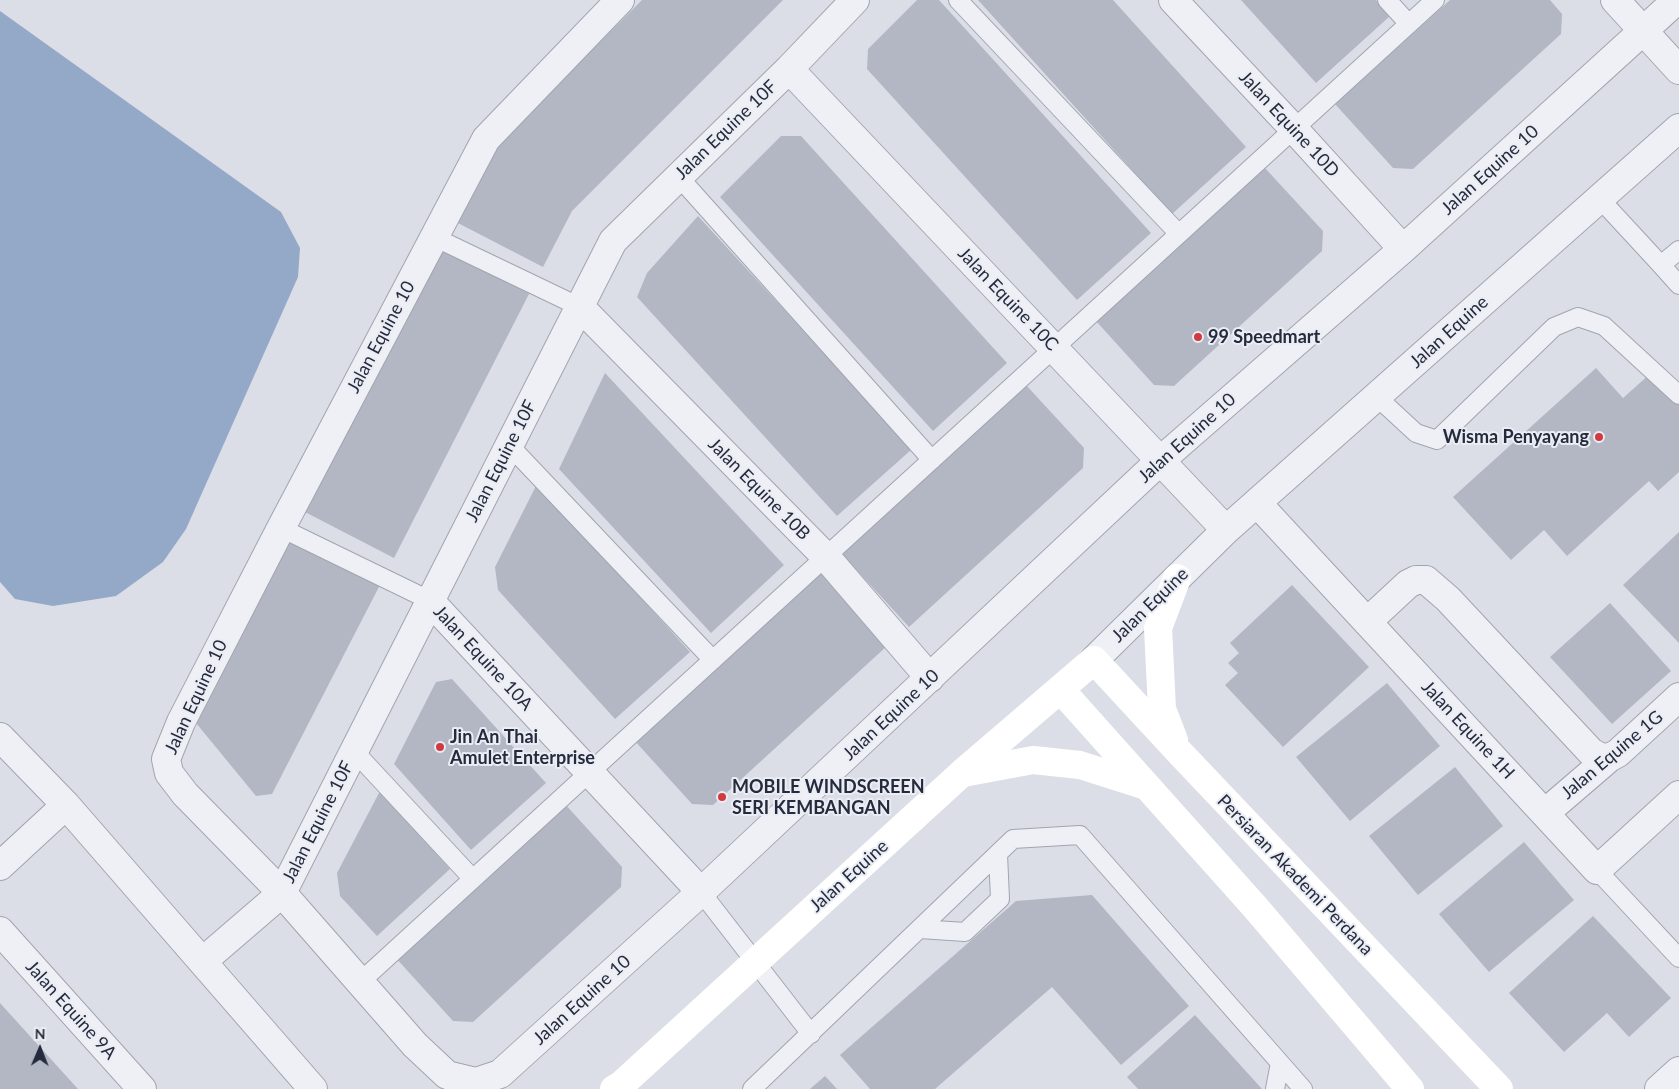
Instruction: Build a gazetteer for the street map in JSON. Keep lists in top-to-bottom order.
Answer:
{
  "streets": {
    "street": [
      "Jalan Equine 10D",
      "Jalan Equine 10F",
      "Jalan Equine 10",
      "Jalan Equine 10C",
      "Jalan Equine",
      "Jalan Equine 10B",
      "Jalan Equine 10A",
      "Jalan Equine 1H",
      "Jalan Equine 1G",
      "Persiaran Akademi Perdana",
      "Jalan Equine 9A"
    ]
  },
  "crossings": [
    ["Jalan Equine 10D", "Jalan Equine 10"],
    ["Jalan Equine 10F", "Jalan Equine 10"],
    ["Jalan Equine 10F", "Jalan Equine 10C"],
    ["Jalan Equine 10F", "Jalan Equine 10B"],
    ["Jalan Equine 10F", "Jalan Equine 10A"],
    ["Jalan Equine 10", "Jalan Equine 10C"],
    ["Jalan Equine 10", "Jalan Equine 10B"],
    ["Jalan Equine 10", "Jalan Equine 10A"],
    ["Jalan Equine 10C", "Jalan Equine"],
    ["Jalan Equine", "Jalan Equine 1H"],
    ["Jalan Equine", "Persiaran Akademi Perdana"],
    ["Jalan Equine 1H", "Jalan Equine 1G"]
  ],
  "places": [
    "99 Speedmart",
    "Wisma Penyayang",
    "Jin An Thai Amulet Enterprise",
    "MOBILE WINDSCREEN SERI KEMBANGAN"
  ],
  "north": "top"
}
